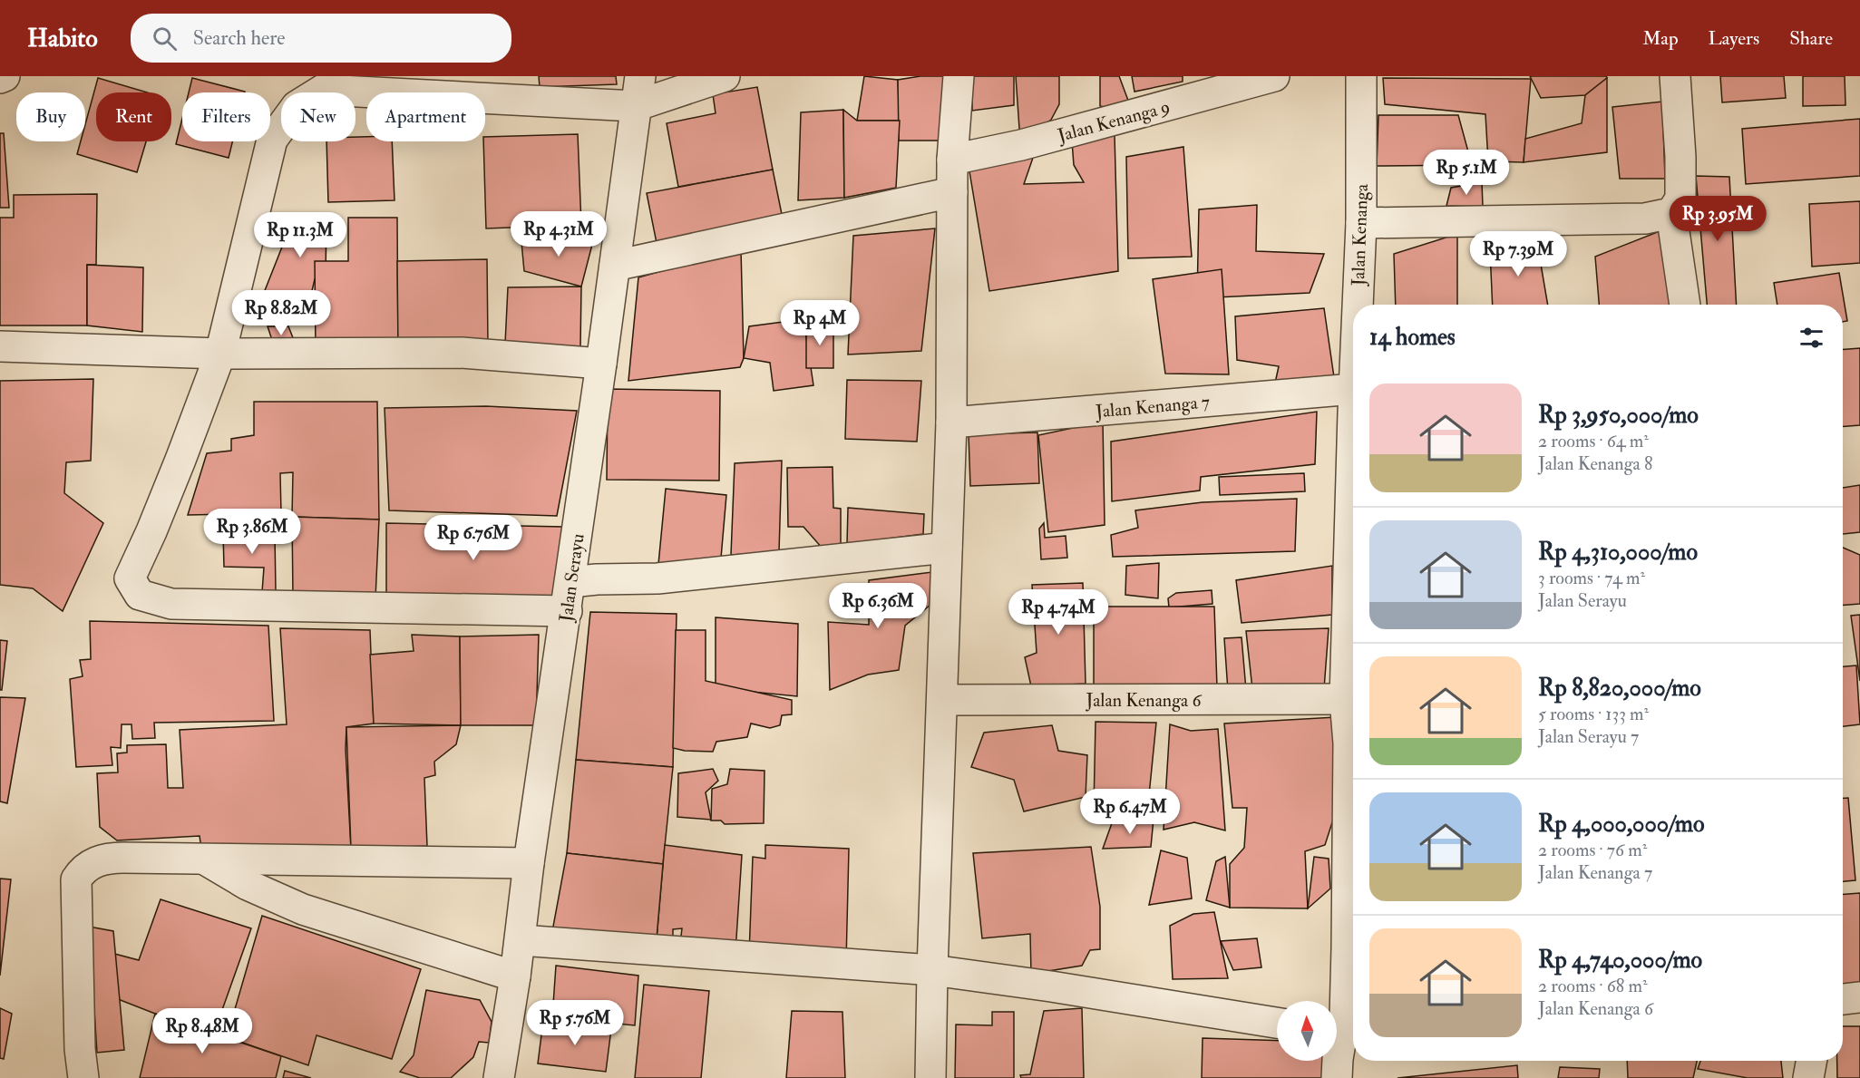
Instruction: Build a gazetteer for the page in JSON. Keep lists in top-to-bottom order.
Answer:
{
  "streets": {
    "street": [
      "Jalan Kenanga 9",
      "Jalan Kenanga",
      "Jalan Kenanga 7",
      "Jalan Serayu",
      "Jalan Kenanga 6"
    ]
  },
  "crossings": [
    ["Jalan Kenanga", "Jalan Kenanga 6"]
  ],
  "north": "top",
  "page": {
    "header": "Habito",
    "search": "Search here",
    "nav": ["Map", "Layers", "Share"],
    "chip": [
      "Buy",
      "Rent",
      "Filters",
      "New",
      "Apartment"
    ],
    "price": [
      "Rp 5.1M",
      "Rp 3.95M",
      "Rp 4.31M",
      "Rp 11.3M",
      "Rp 7.39M",
      "Rp 8.82M",
      "Rp 4M",
      "Rp 3.86M",
      "Rp 6.76M",
      "Rp 6.36M",
      "Rp 4.74M",
      "Rp 6.47M",
      "Rp 5.76M",
      "Rp 8.48M"
    ],
    "heading": "14 homes",
    "list": [
      {
        "name": "Rp 3,950,000/mo",
        "note": "2 rooms · 64 m² · Jalan Kenanga 8"
      },
      {
        "name": "Rp 4,310,000/mo",
        "note": "3 rooms · 74 m² · Jalan Serayu"
      },
      {
        "name": "Rp 8,820,000/mo",
        "note": "5 rooms · 133 m² · Jalan Serayu 7"
      },
      {
        "name": "Rp 4,000,000/mo",
        "note": "2 rooms · 76 m² · Jalan Kenanga 7"
      },
      {
        "name": "Rp 4,740,000/mo",
        "note": "2 rooms · 68 m² · Jalan Kenanga 6"
      }
    ]
  }
}
